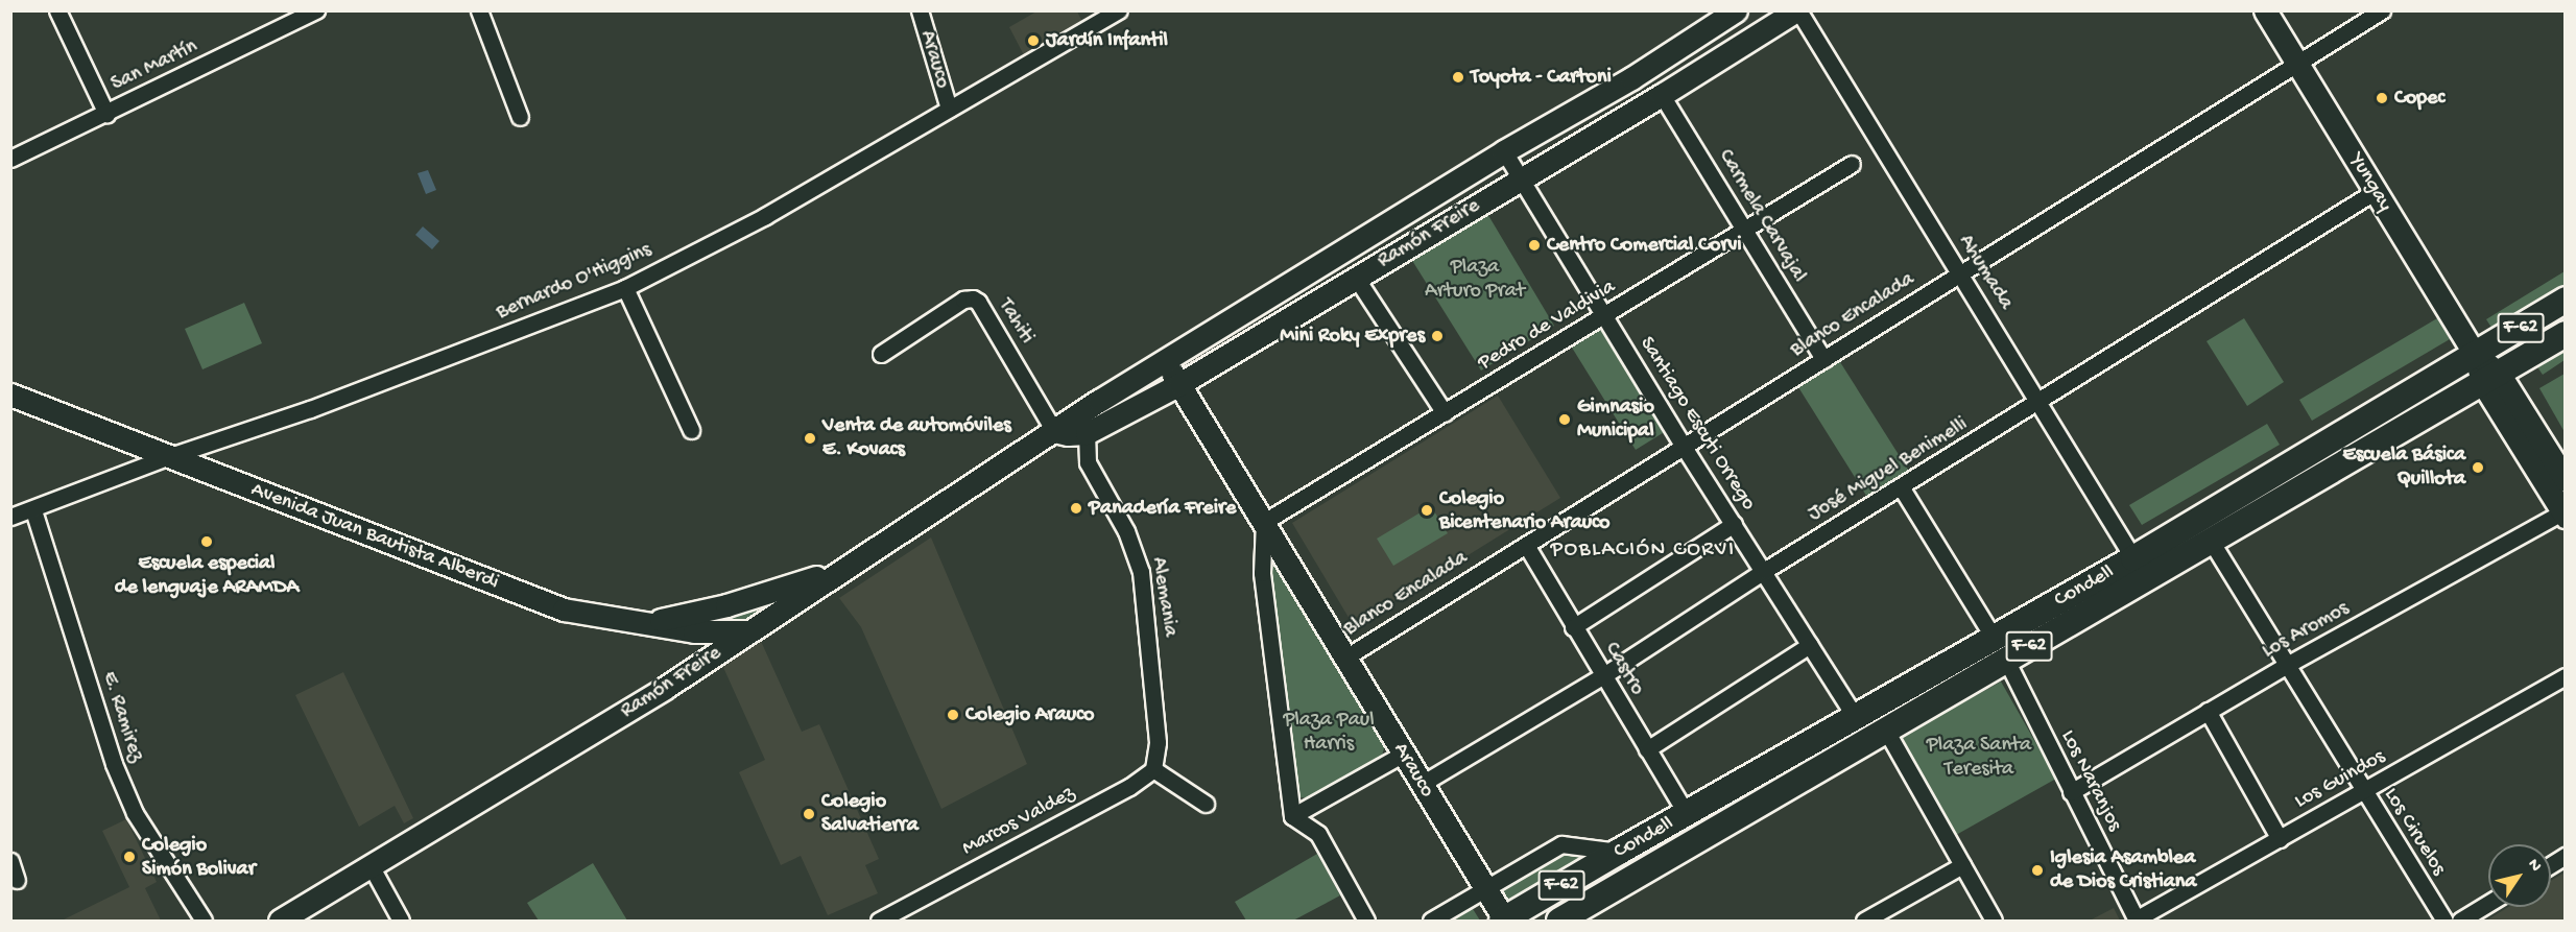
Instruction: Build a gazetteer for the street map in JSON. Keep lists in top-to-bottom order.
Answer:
{
  "streets": {
    "main road": [
      "Arauco",
      "Yungay",
      "Ramón Freire",
      "F-62",
      "Avenida Juan Bautista Alberdi",
      "Condell"
    ],
    "street": [
      "San Martín",
      "Carmela Carvajal",
      "Ahumada",
      "Bernardo O'Higgins",
      "Blanco Encalada",
      "Tahiti",
      "Pedro de Valdivia",
      "Santiago Escuti Orrego",
      "José Miguel Benimelli",
      "Alemania",
      "Los Aromos",
      "Castro",
      "E. Ramirez",
      "Los Guindos",
      "Los Naranjos",
      "Marcos Valdez",
      "Los Ciruelos"
    ]
  },
  "crossings": [
    ["Arauco", "Ramón Freire"],
    ["Arauco", "Bernardo O'Higgins"],
    ["Arauco", "Blanco Encalada"],
    ["Arauco", "Pedro de Valdivia"],
    ["Arauco", "José Miguel Benimelli"],
    ["Arauco", "Condell"],
    ["Yungay", "Blanco Encalada"],
    ["Yungay", "José Miguel Benimelli"],
    ["Yungay", "Condell"],
    ["Yungay", "Los Aromos"],
    ["Carmela Carvajal", "Ramón Freire"],
    ["Carmela Carvajal", "Blanco Encalada"],
    ["Carmela Carvajal", "Pedro de Valdivia"],
    ["Ramón Freire", "Ahumada"],
    ["Ramón Freire", "Tahiti"],
    ["Ramón Freire", "Santiago Escuti Orrego"],
    ["Ramón Freire", "Avenida Juan Bautista Alberdi"],
    ["Ramón Freire", "Alemania"],
    ["Ahumada", "Blanco Encalada"],
    ["Ahumada", "José Miguel Benimelli"],
    ["Ahumada", "Condell"],
    ["Bernardo O'Higgins", "Avenida Juan Bautista Alberdi"],
    ["Bernardo O'Higgins", "E. Ramirez"],
    ["Blanco Encalada", "Santiago Escuti Orrego"],
    ["Blanco Encalada", "Castro"],
    ["Pedro de Valdivia", "Santiago Escuti Orrego"],
    ["Santiago Escuti Orrego", "José Miguel Benimelli"],
    ["Santiago Escuti Orrego", "Condell"],
    ["José Miguel Benimelli", "Castro"],
    ["Condell", "Castro"],
    ["Condell", "Los Naranjos"],
    ["Condell", "Los Ciruelos"],
    ["Alemania", "Marcos Valdez"],
    ["Los Aromos", "Los Naranjos"],
    ["Los Aromos", "Los Ciruelos"],
    ["Los Guindos", "Los Naranjos"],
    ["Los Guindos", "Los Ciruelos"]
  ],
  "districts": ["POBLACIÓN CORVI"],
  "parks": ["Plaza Arturo Prat", "Plaza Paul Harris", "Plaza Santa Teresita"],
  "places": [
    "Jardín Infantil",
    "Toyota - Cartoni",
    "Copec",
    "Centro Comercial Corvi",
    "Mini Roky Expres",
    "Gimnasio Municipal",
    "Venta de automóviles E. Kovacs",
    "Escuela Básica Quillota",
    "Panadería Freire",
    "Colegio Bicentenario Arauco",
    "Escuela especial de lenguaje ARAMDA",
    "Colegio Arauco",
    "Colegio Salvatierra",
    "Colegio Simón Bolivar",
    "Iglesia Asamblea de Dios Cristiana"
  ],
  "north": "top right"
}
